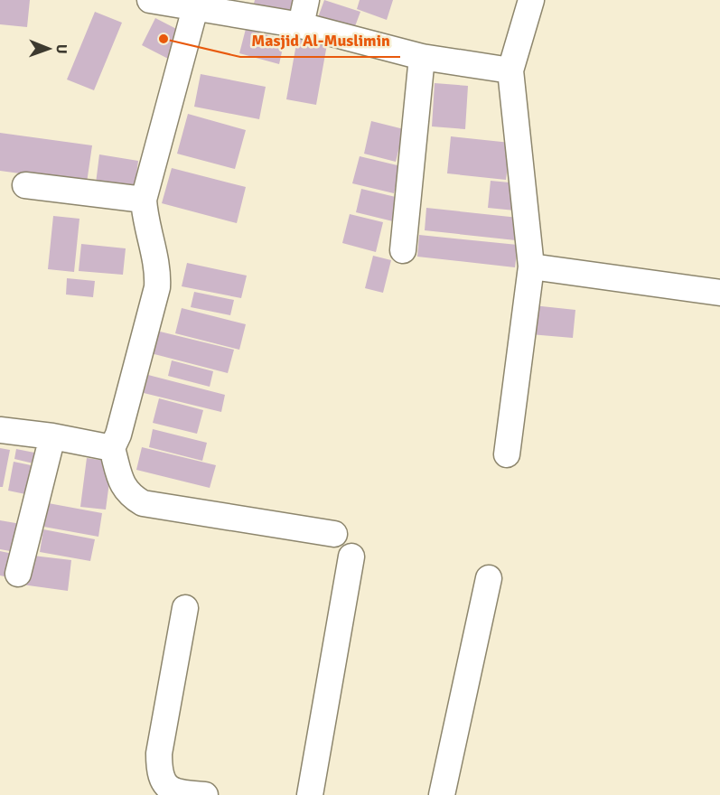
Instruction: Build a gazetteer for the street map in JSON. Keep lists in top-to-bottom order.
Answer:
{
  "places": ["Masjid Al-Muslimin"],
  "north": "right"
}
